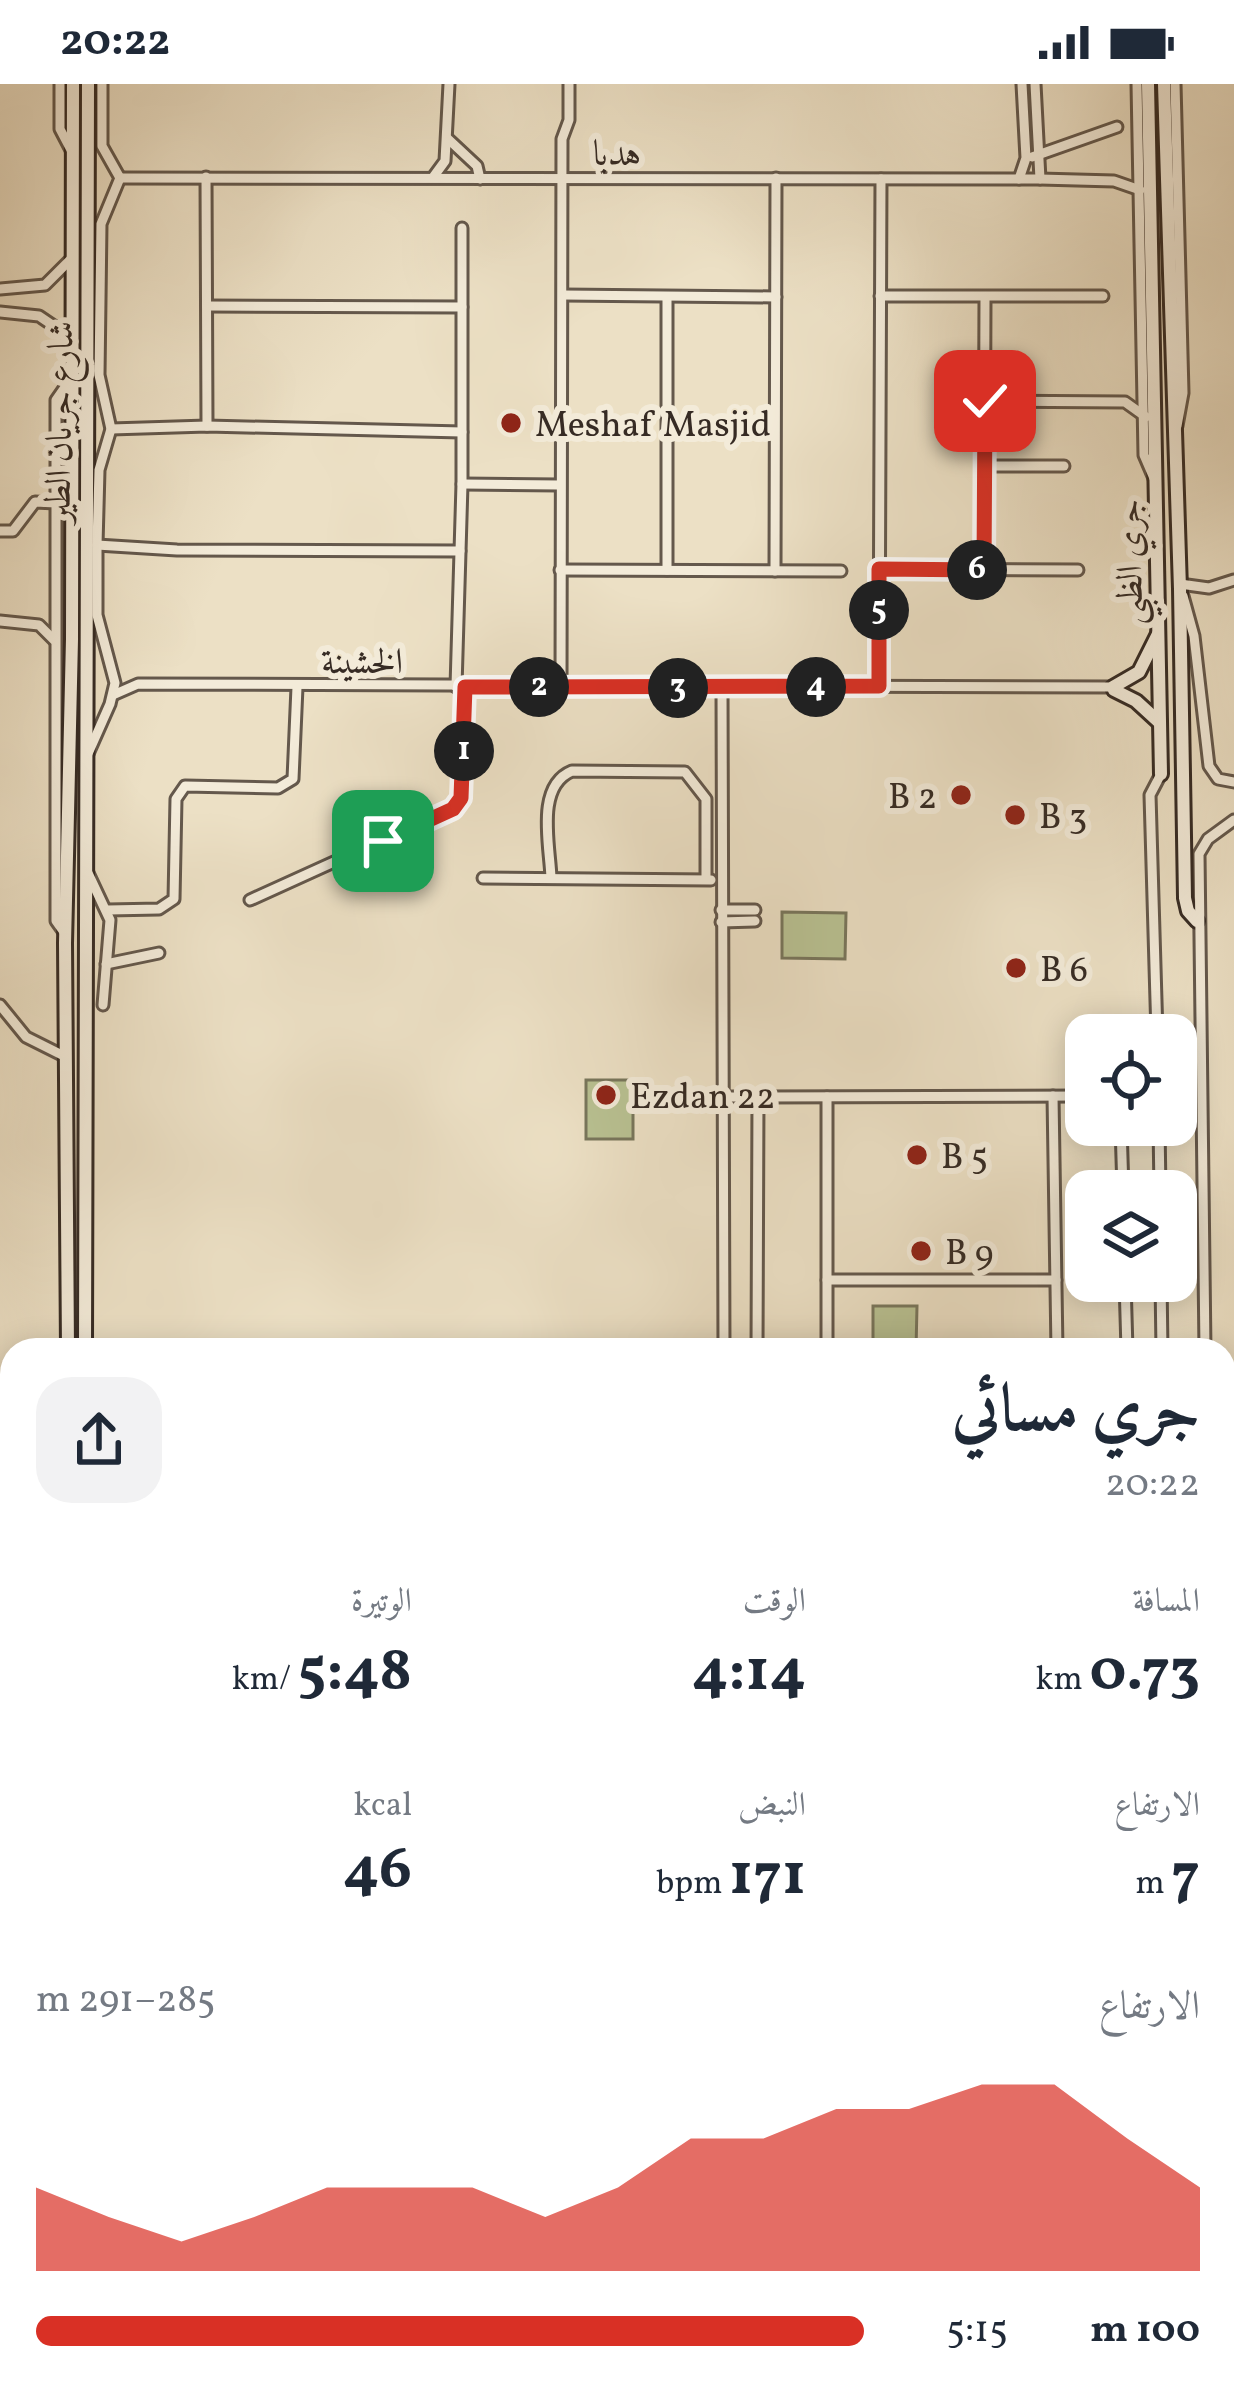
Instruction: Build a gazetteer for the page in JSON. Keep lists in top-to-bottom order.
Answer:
{
  "streets": {
    "street": [
      "هدبا",
      "شارع جريان الطير",
      "جري الظبي",
      "الخشينة"
    ]
  },
  "crossings": [
    ["هدبا", "شارع جريان الطير"],
    ["شارع جريان الطير", "الخشينة"]
  ],
  "places": [
    "Meshaf Masjid",
    "B 2",
    "B 3",
    "B 6",
    "Ezdan 22",
    "B 5",
    "B 9"
  ],
  "page": {
    "status": "20:22",
    "pins": [
      "6",
      "5",
      "2",
      "4",
      "3",
      "1"
    ],
    "heading": ["جري مسائي", "20:22"],
    "stats": [
      ["المسافة", "0.73 km"],
      ["الوقت", "4:14"],
      ["الوتيرة", "5:48 /km"],
      ["الارتفاع", "7 m"],
      ["النبض", "171 bpm"],
      ["kcal", "46"]
    ],
    "chart": ["الارتفاع", "285–291 m"],
    "list": [
      {
        "name": "100 m",
        "note": "5:15"
      }
    ]
  }
}
